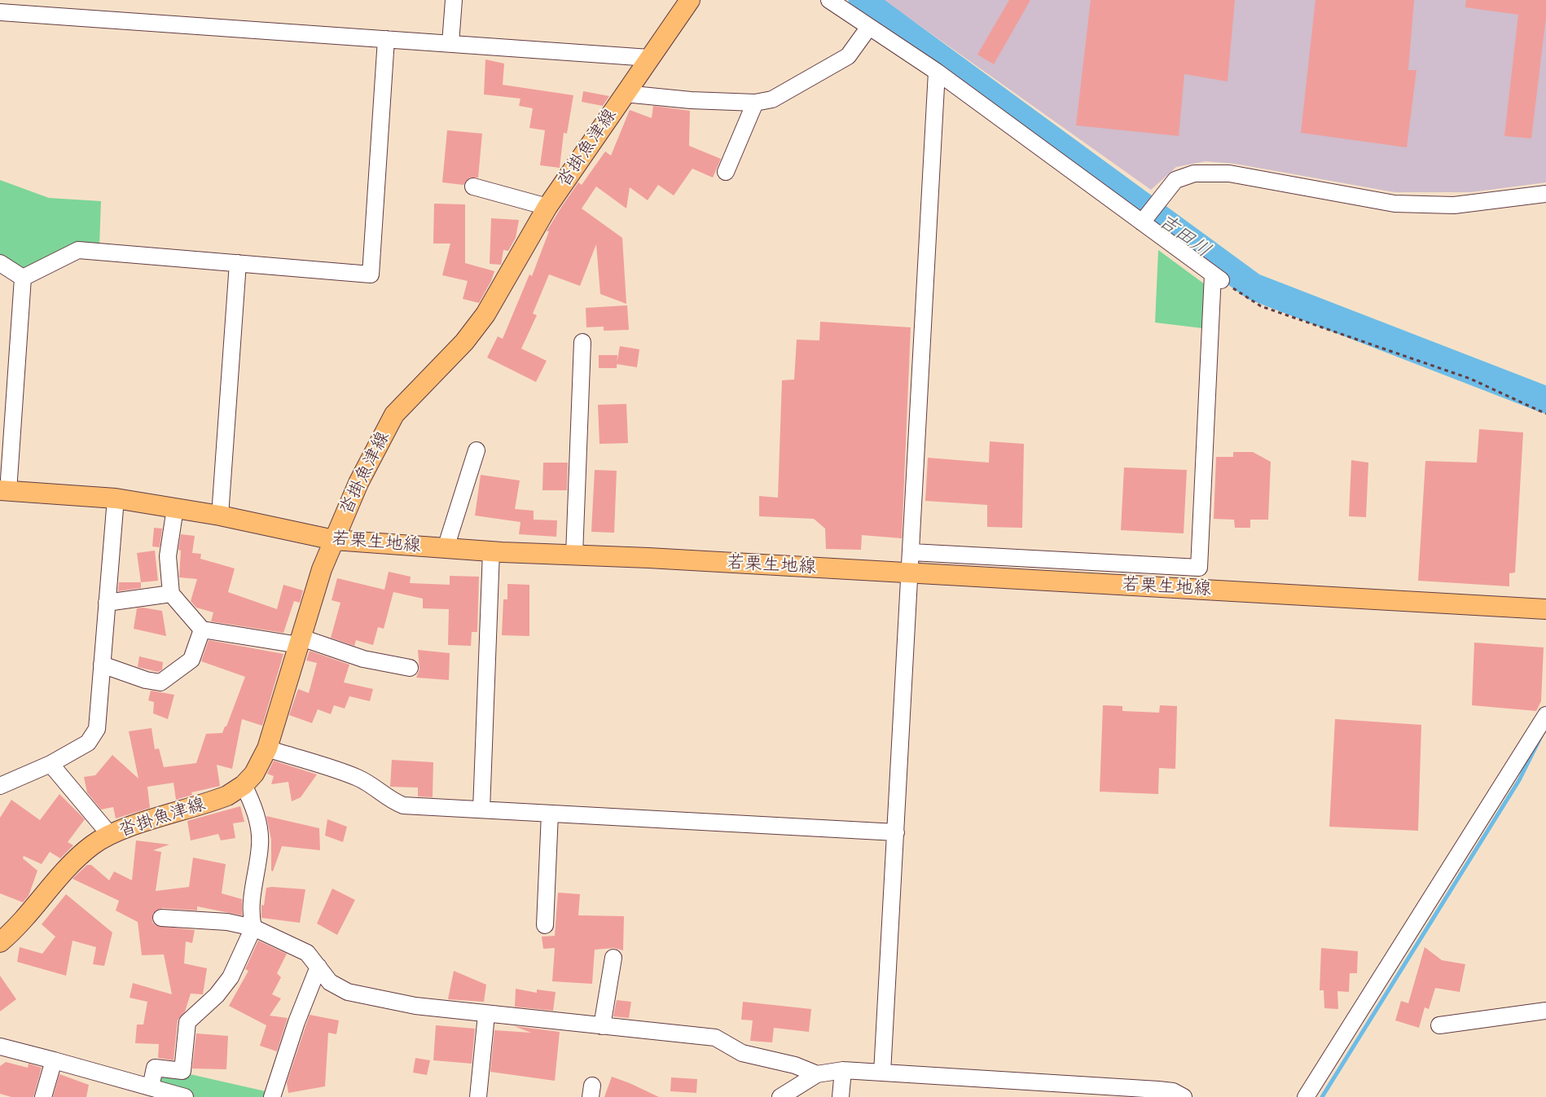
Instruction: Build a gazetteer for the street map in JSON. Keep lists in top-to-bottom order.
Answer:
{
  "streets": {
    "main road": ["沓掛魚津線", "若栗生地線"]
  },
  "crossings": [
    ["沓掛魚津線", "若栗生地線"]
  ],
  "water": ["吉田川"]
}
